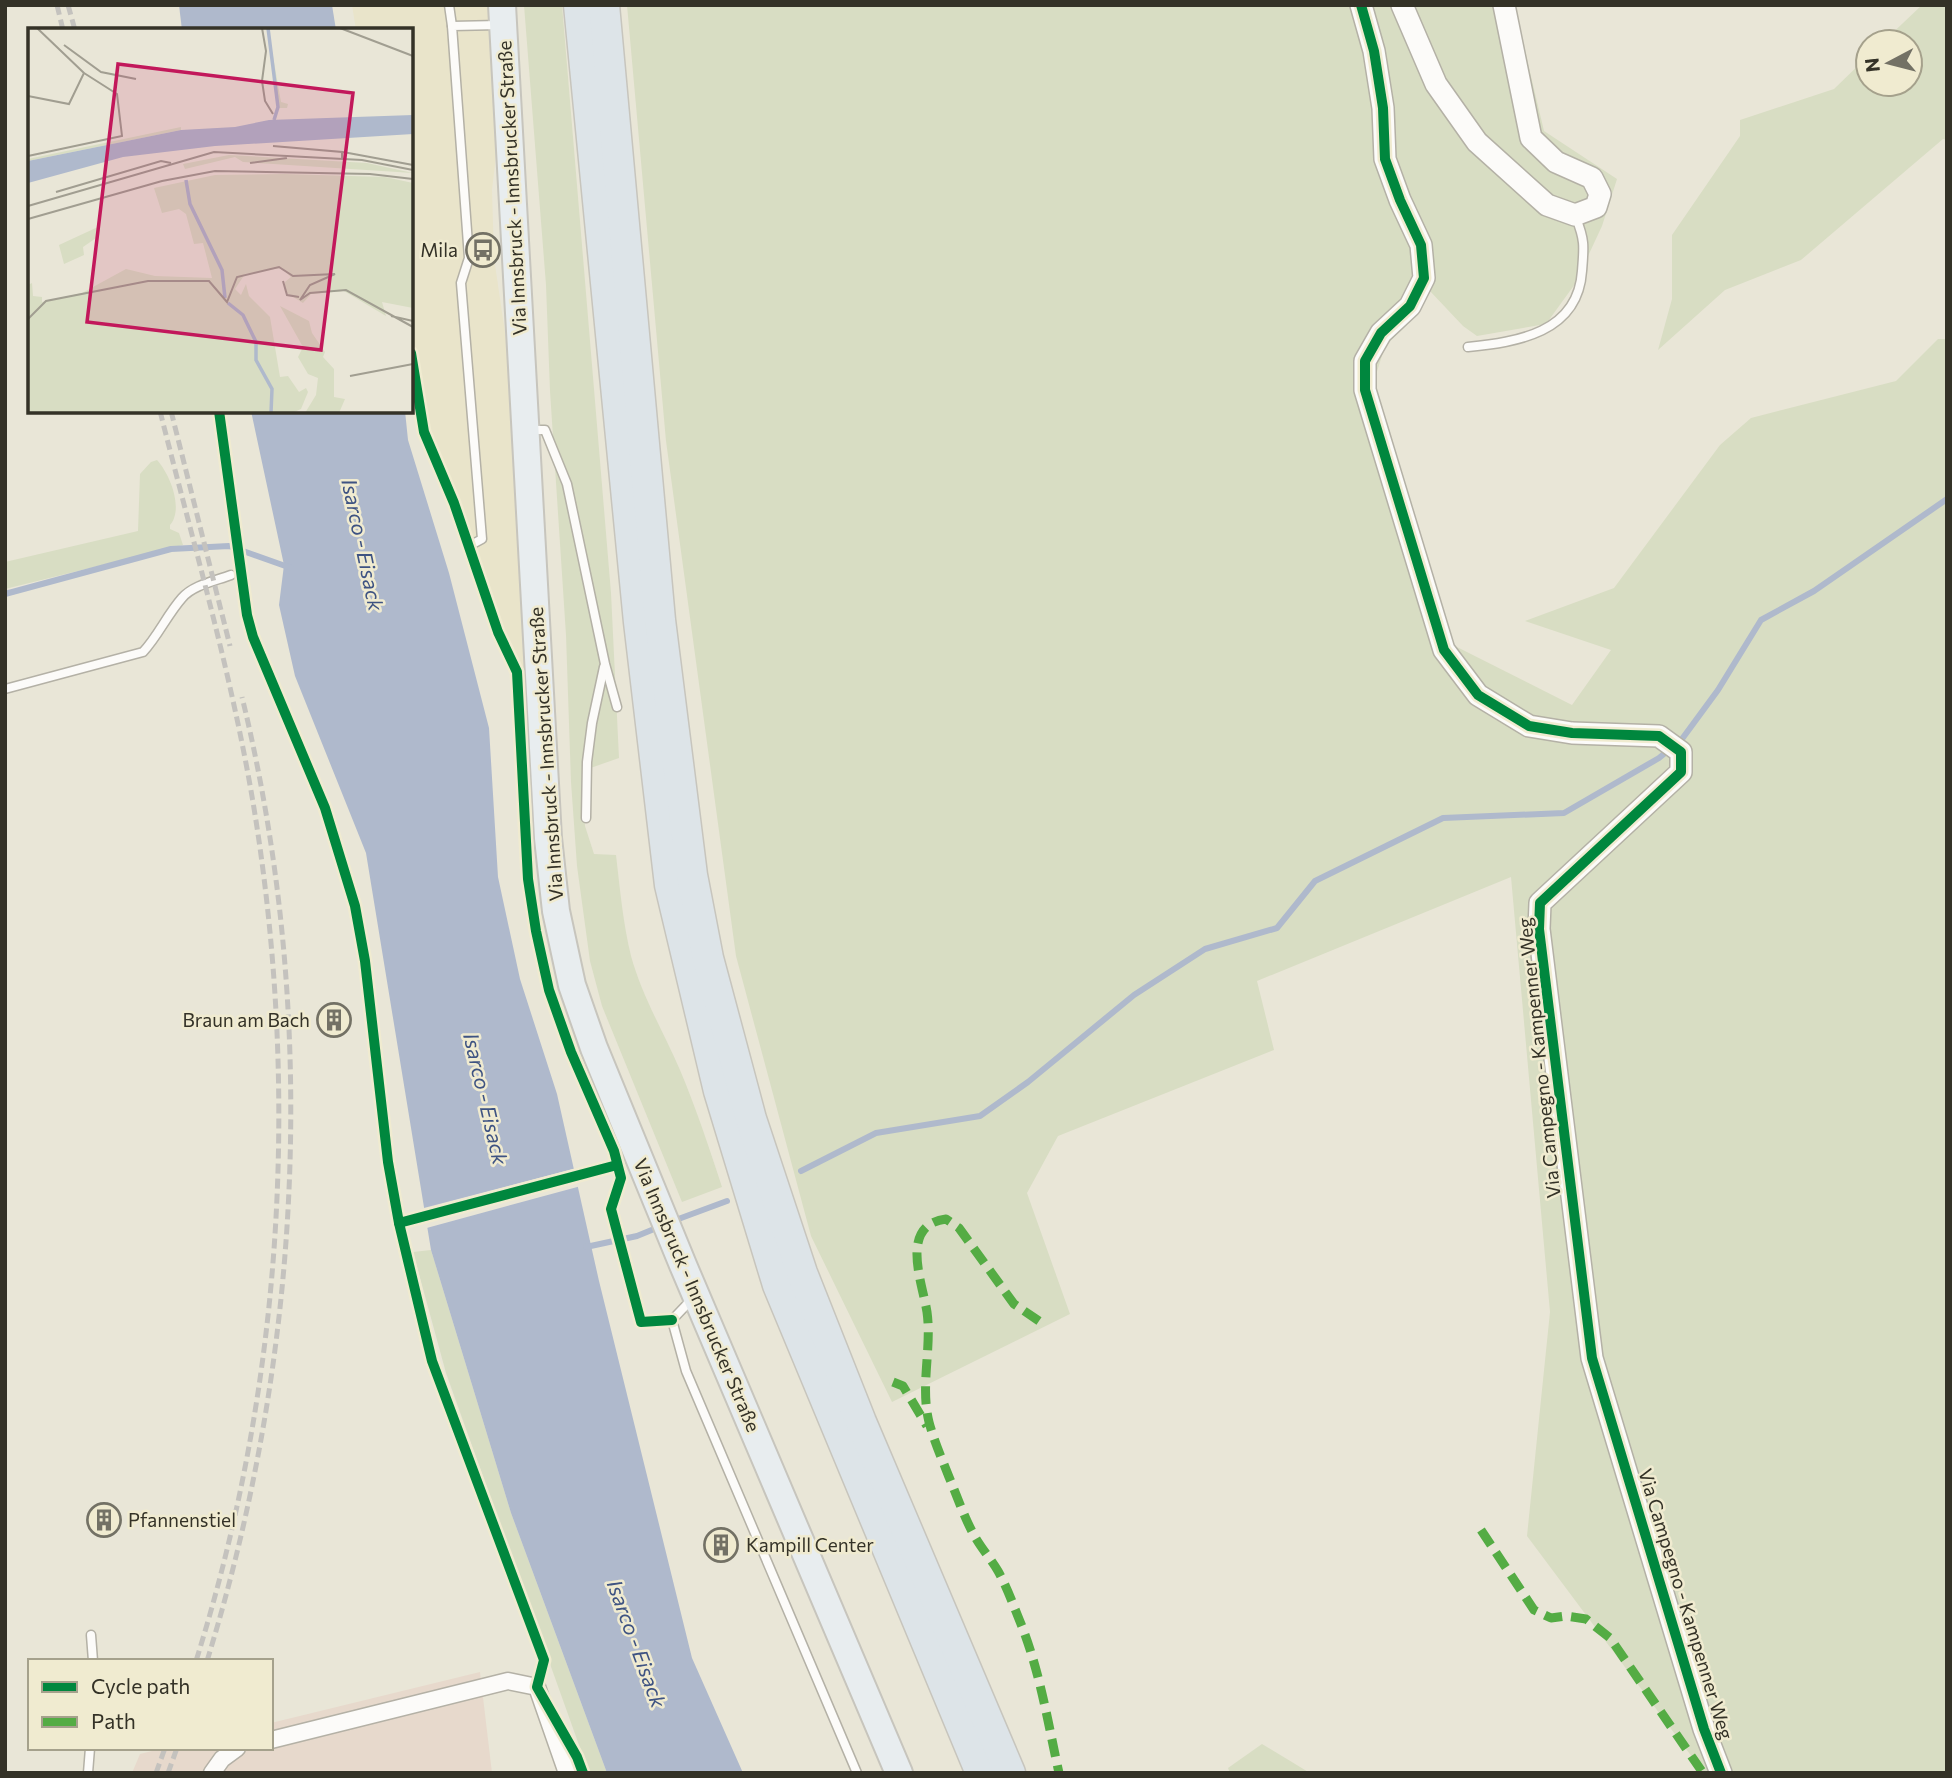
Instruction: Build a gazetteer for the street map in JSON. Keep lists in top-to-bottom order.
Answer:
{
  "streets": {
    "main road": ["Via Innsbruck - Innsbrucker Straße"],
    "street": ["Via Campegno - Kampenner Weg"]
  },
  "water": ["Isarco - Eisack"],
  "places": {
    "bus stop": ["Mila"],
    "building": ["Braun am Bach", "Pfannenstiel", "Kampill Center"]
  },
  "legend": ["Cycle path", "Path"],
  "north": "left"
}
